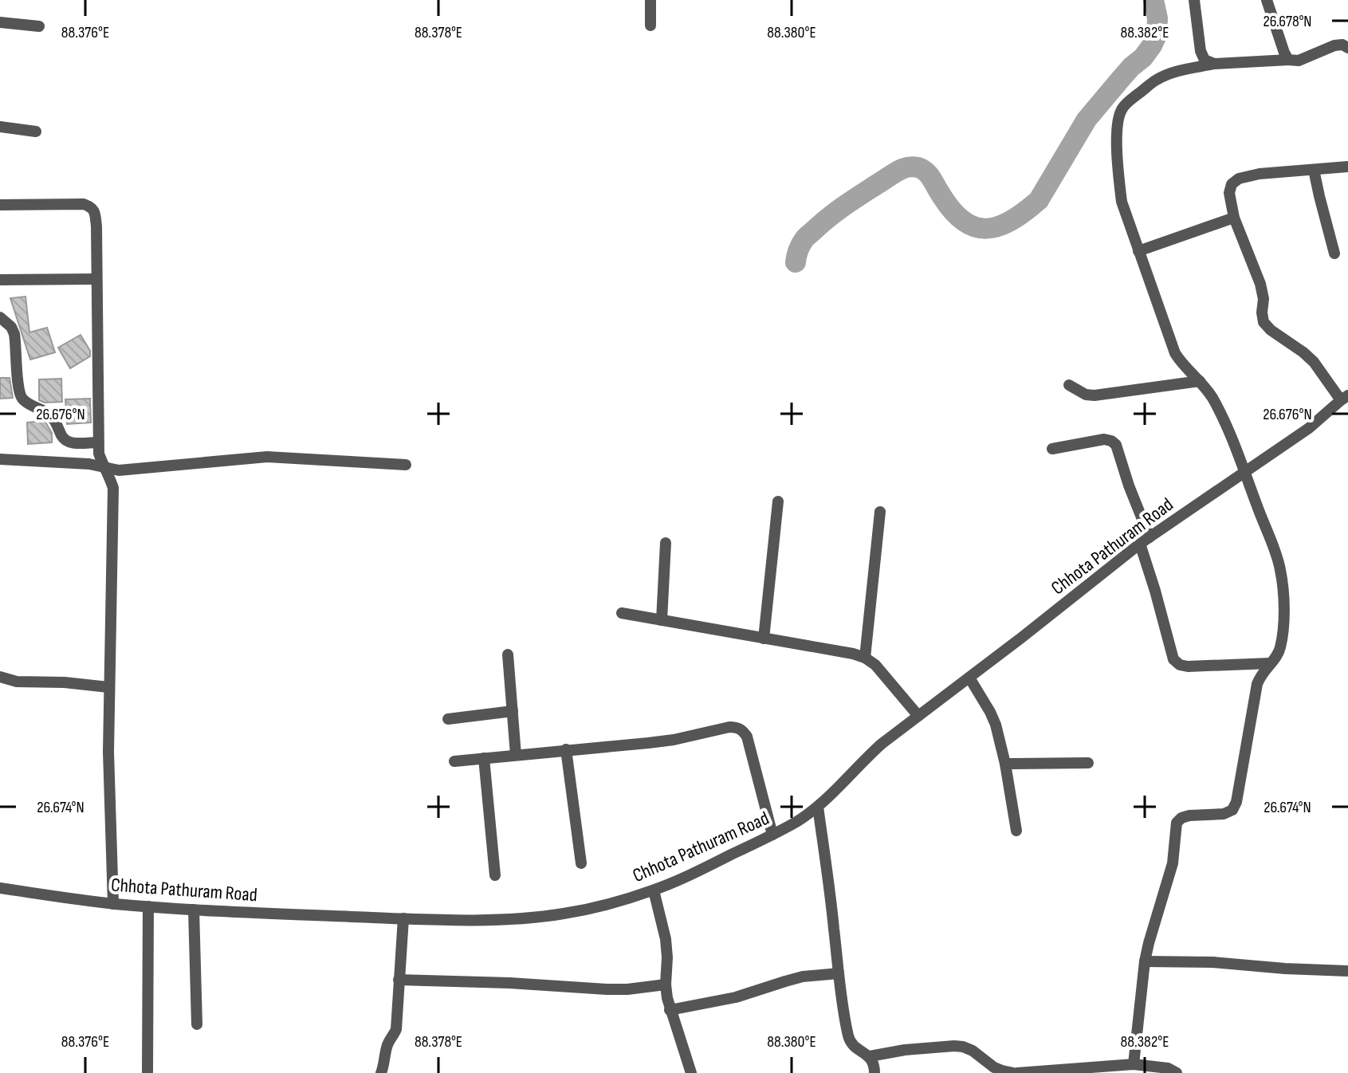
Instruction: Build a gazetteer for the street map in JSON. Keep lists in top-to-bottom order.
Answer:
{
  "streets": {
    "street": ["Chhota Pathuram Road"]
  },
  "coordinates": [
    "26.678°N",
    "88.376°E",
    "88.378°E",
    "88.380°E",
    "88.382°E",
    "26.676°N",
    "26.674°N"
  ]
}
